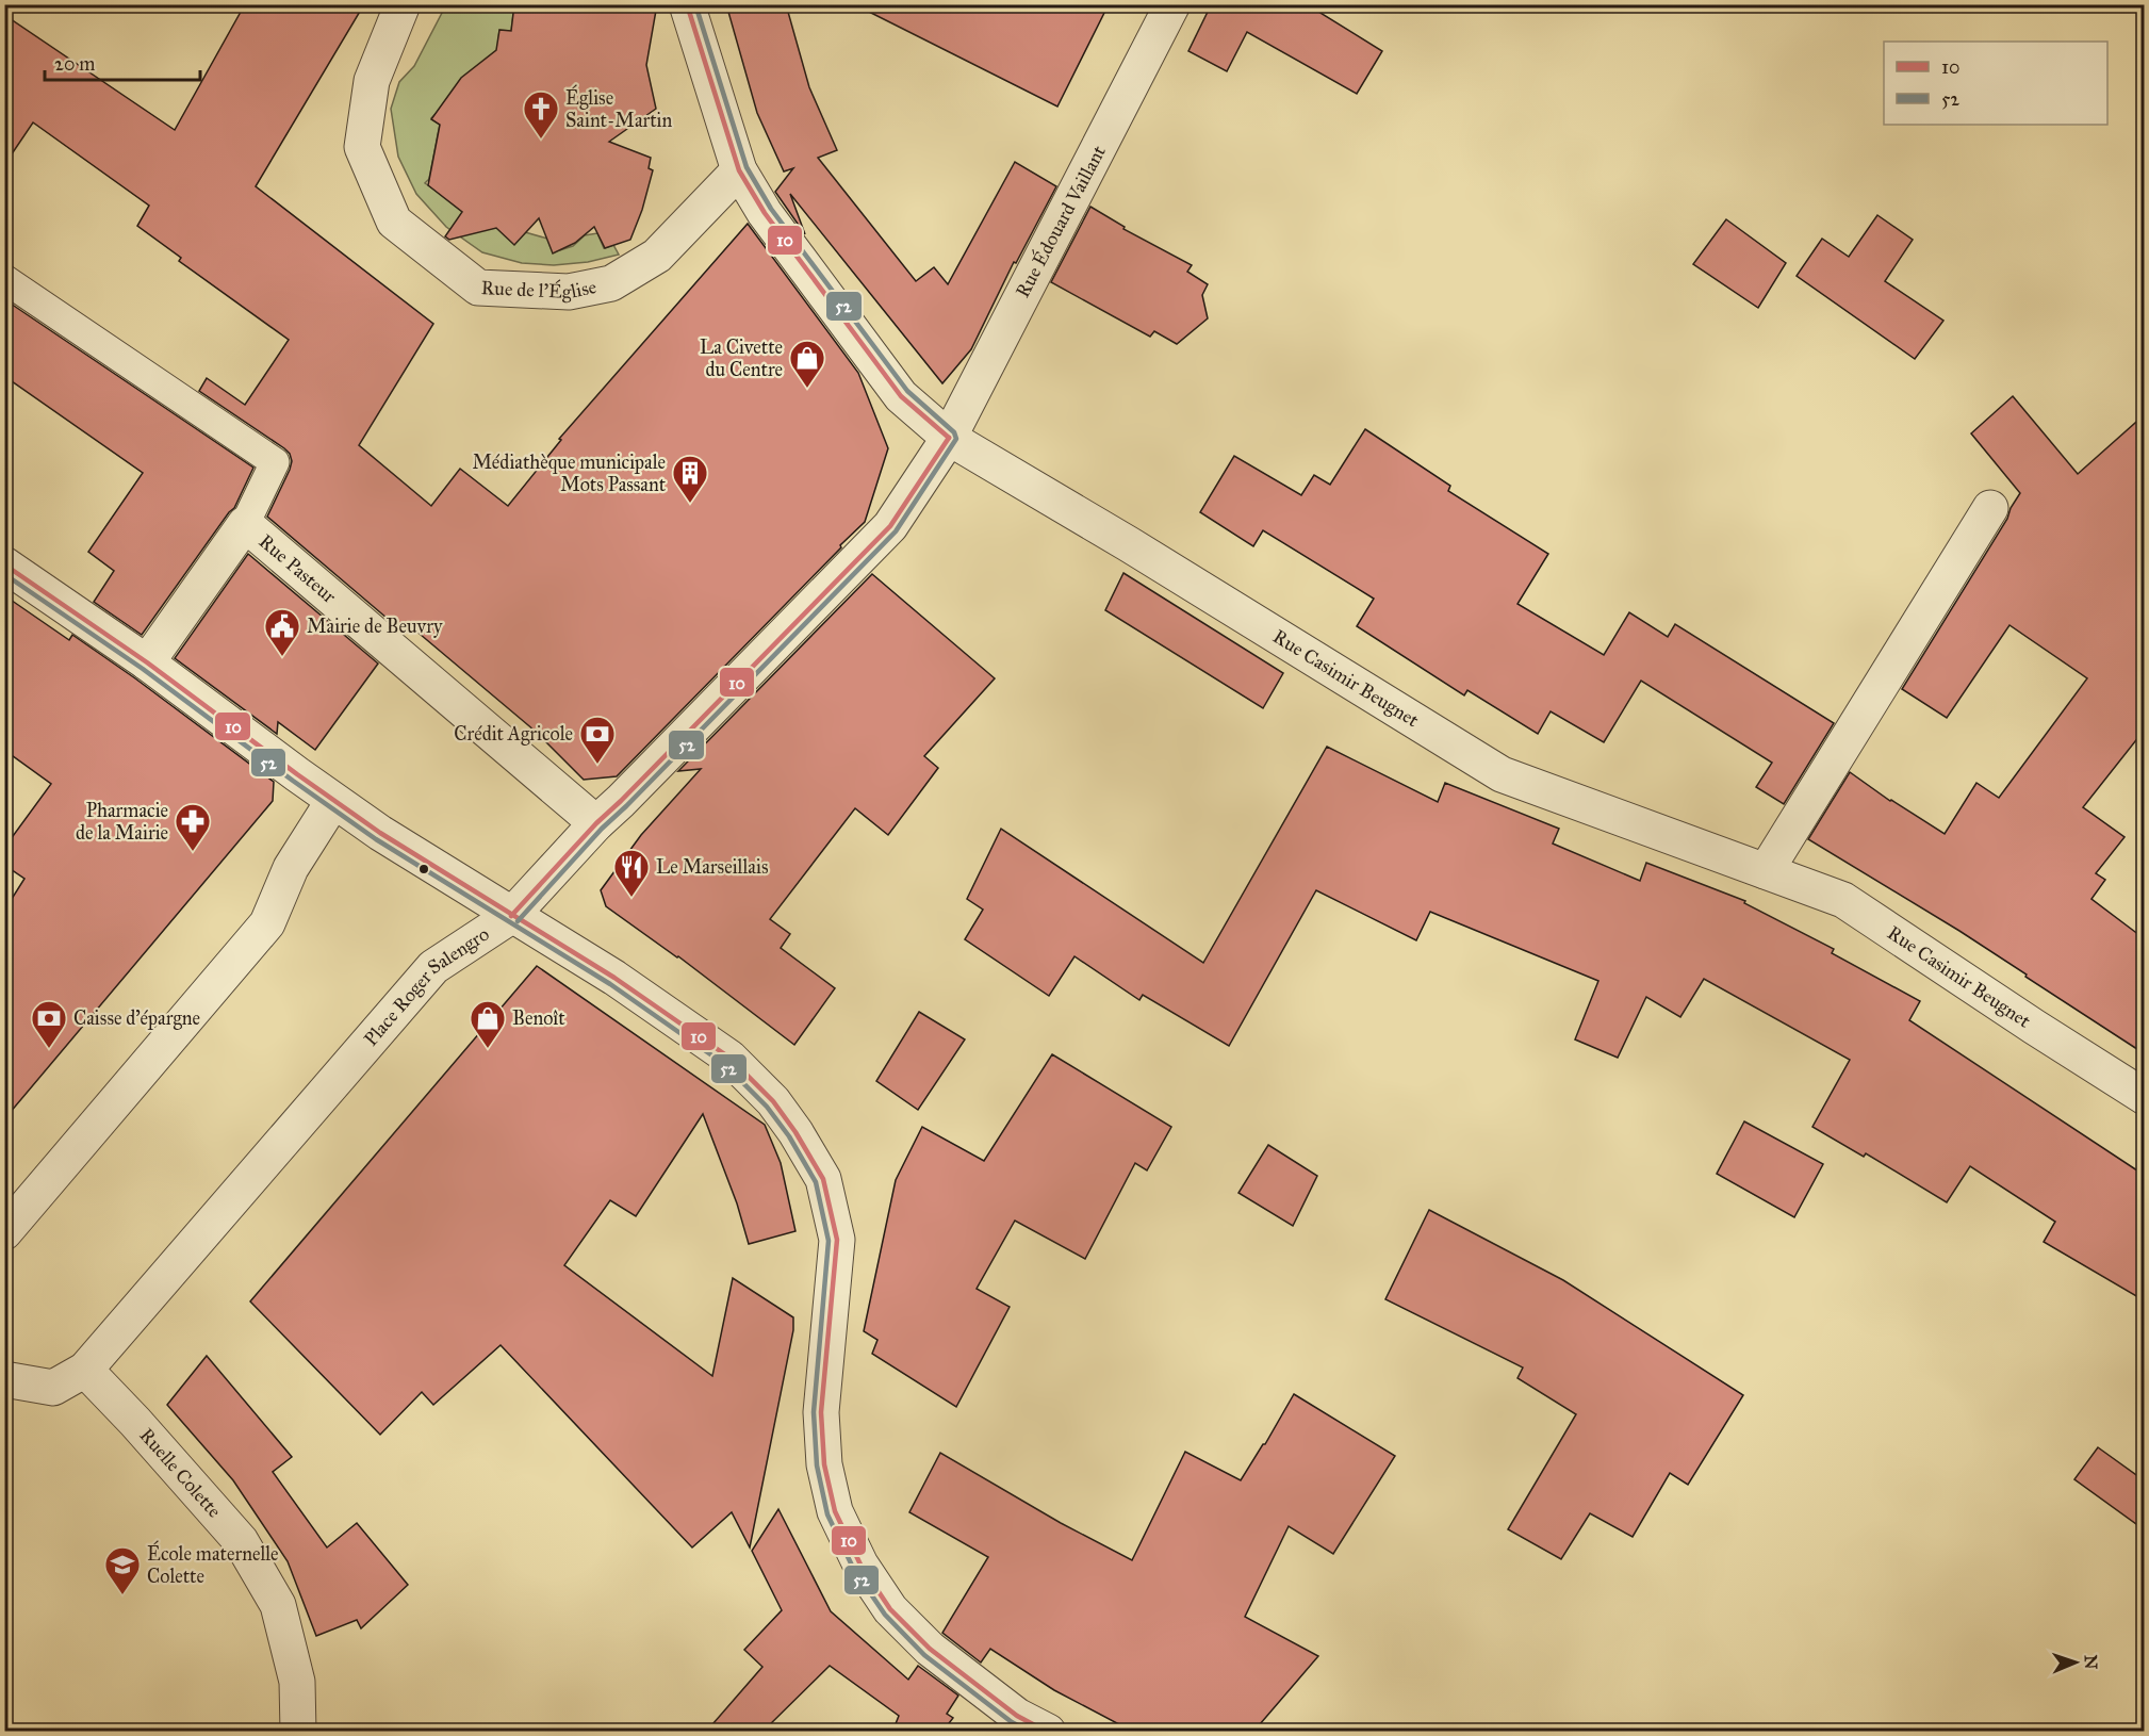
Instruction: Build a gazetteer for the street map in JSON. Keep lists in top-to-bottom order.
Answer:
{
  "streets": {
    "street": [
      "Rue Édouard Vaillant",
      "Rue de l'Église",
      "Rue Pasteur",
      "Rue Casimir Beugnet",
      "Place Roger Salengro",
      "Ruelle Colette"
    ]
  },
  "crossings": [
    ["Rue Édouard Vaillant", "Rue Pasteur"],
    ["Rue Édouard Vaillant", "Rue Casimir Beugnet"],
    ["Rue Édouard Vaillant", "Place Roger Salengro"],
    ["Rue de l'Église", "Rue Casimir Beugnet"],
    ["Place Roger Salengro", "Ruelle Colette"]
  ],
  "places": {
    "church": ["Église Saint-Martin"],
    "shop": ["La Civette du Centre", "Benoît"],
    "building": ["Médiathèque municipale Mots Passant"],
    "public building": ["Mairie de Beuvry"],
    "bank": ["Crédit Agricole", "Caisse d'épargne"],
    "pharmacy": ["Pharmacie de la Mairie"],
    "restaurant": ["Le Marseillais"],
    "school or university": ["École maternelle Colette"]
  },
  "lines": ["transit line 10", "transit line 52"],
  "legend": ["10", "52"],
  "scale_bar": "20 m",
  "north": "right"
}
